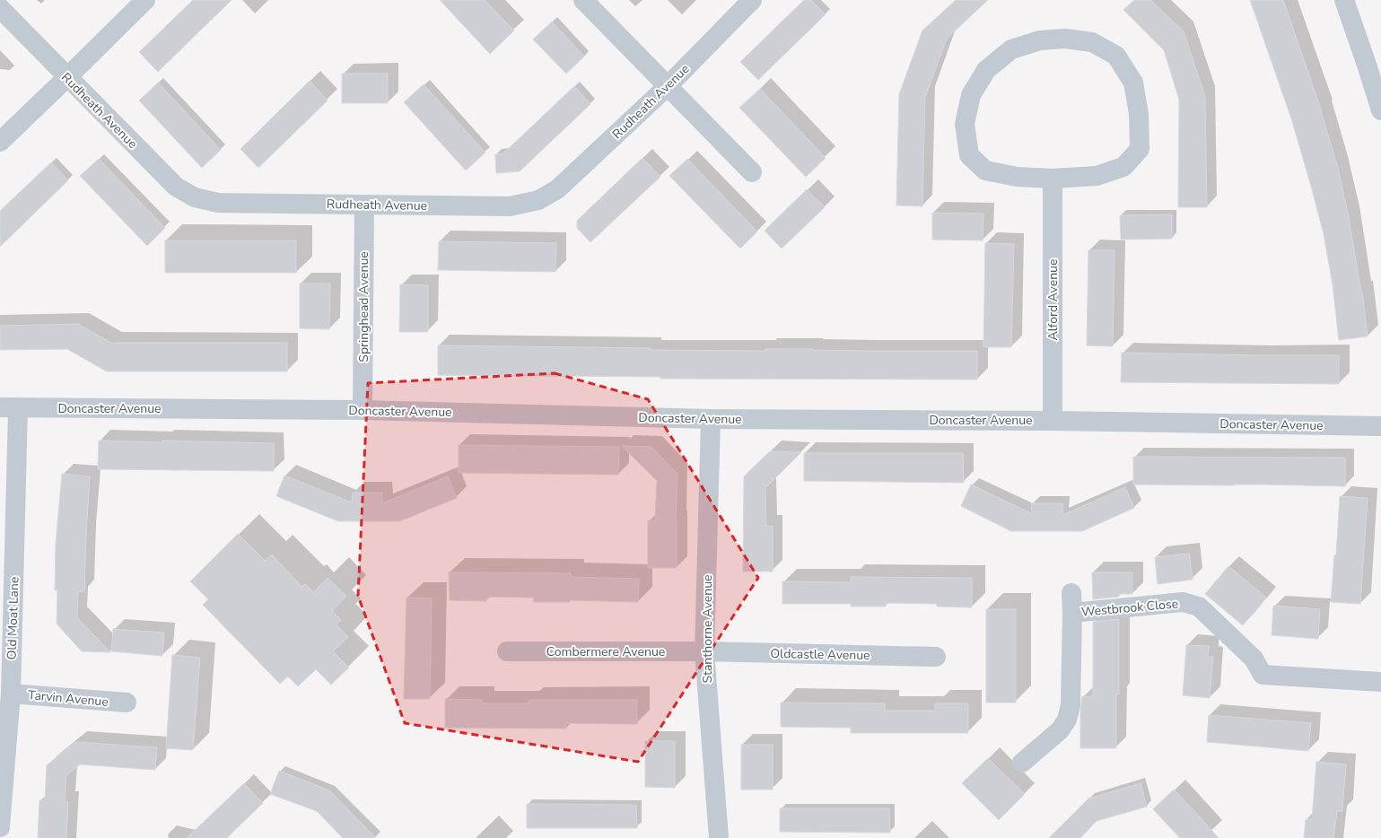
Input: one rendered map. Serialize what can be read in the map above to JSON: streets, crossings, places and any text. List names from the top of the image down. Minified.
{"streets":{"street":["Rudheath Avenue","Alford Avenue","Springhead Avenue","Doncaster Avenue","Westbrook Close","Old Moat Lane","Stanthorne Avenue","Combermere Avenue","Oldcastle Avenue","Tarvin Avenue"]},"crossings":[["Rudheath Avenue","Springhead Avenue"],["Alford Avenue","Doncaster Avenue"],["Springhead Avenue","Doncaster Avenue"],["Doncaster Avenue","Old Moat Lane"],["Doncaster Avenue","Stanthorne Avenue"],["Old Moat Lane","Tarvin Avenue"],["Stanthorne Avenue","Combermere Avenue"],["Stanthorne Avenue","Oldcastle Avenue"],["Combermere Avenue","Oldcastle Avenue"]]}
